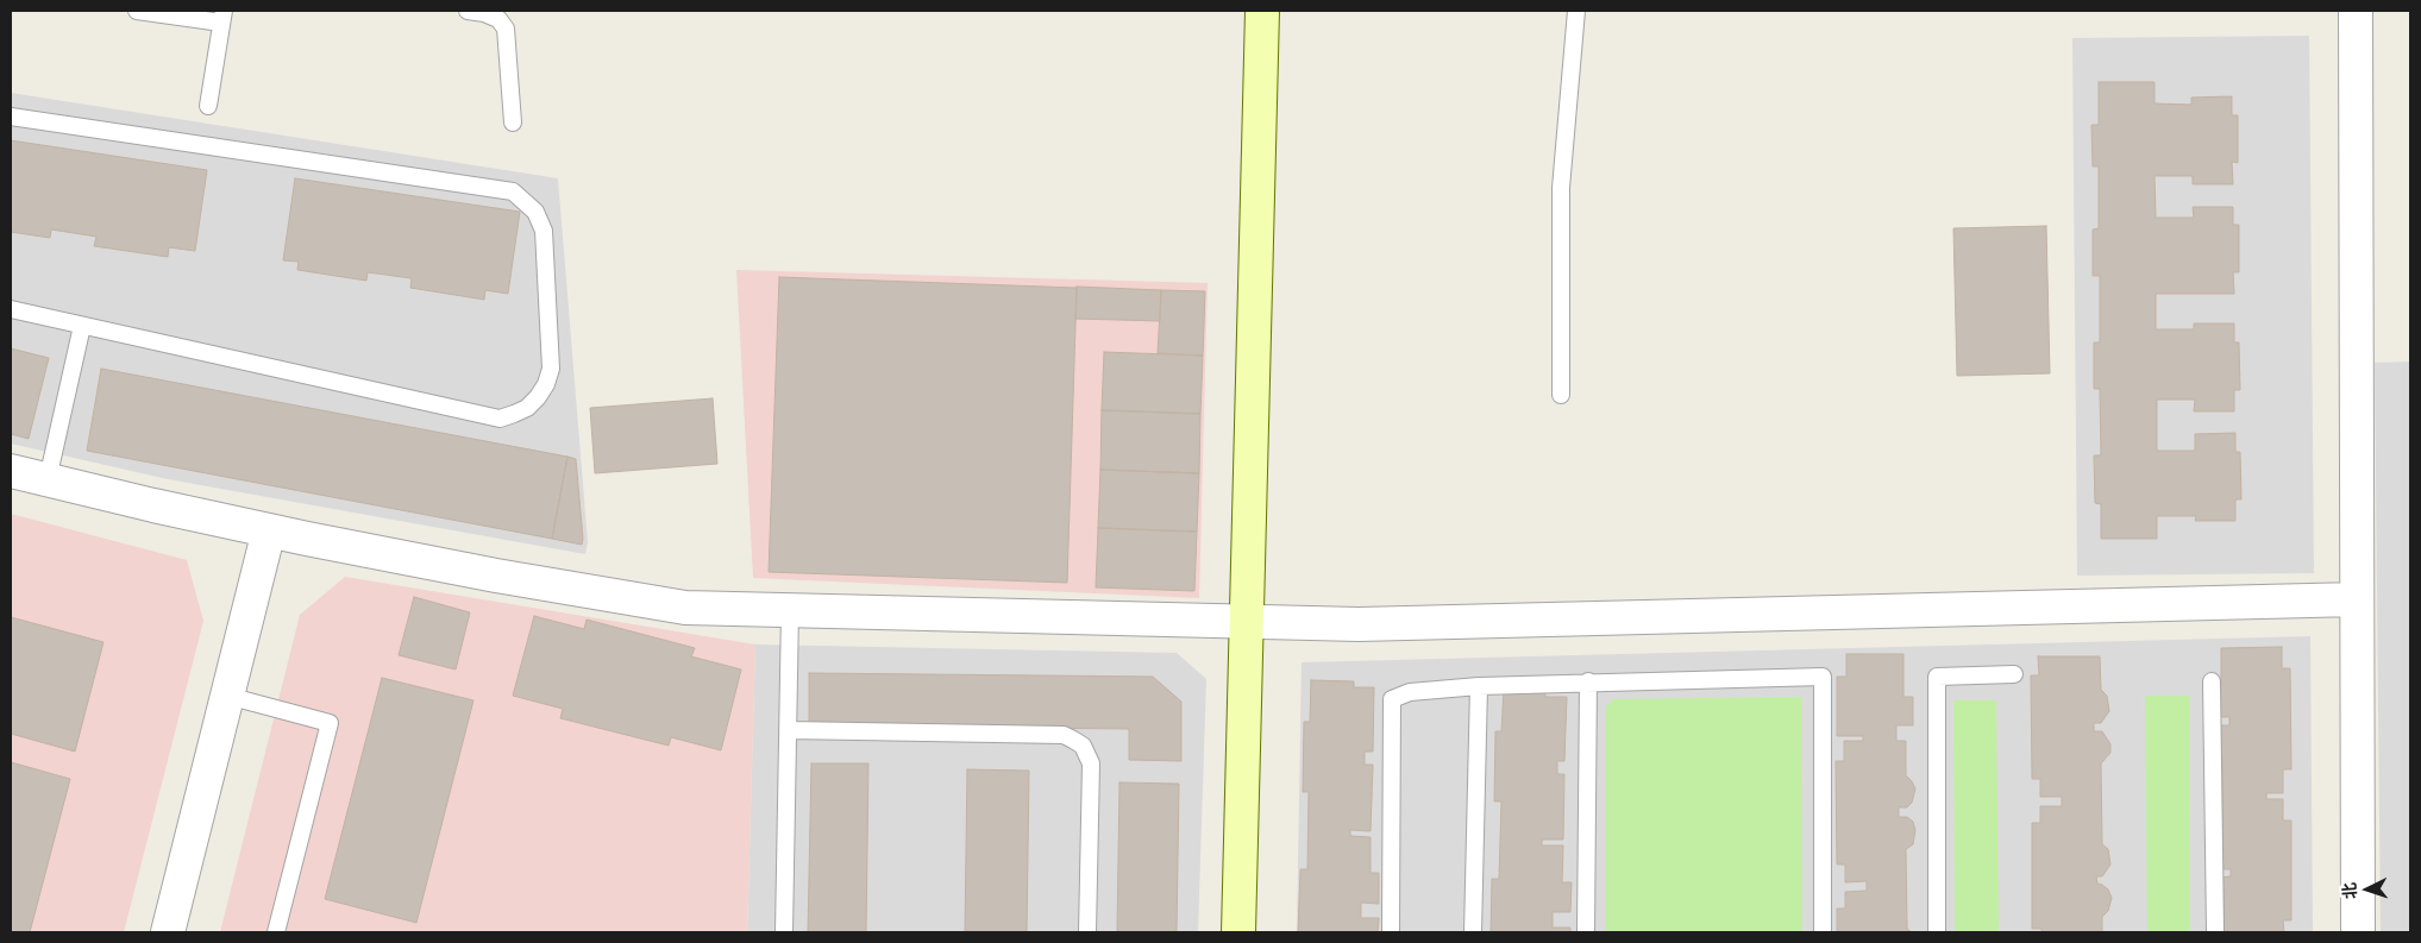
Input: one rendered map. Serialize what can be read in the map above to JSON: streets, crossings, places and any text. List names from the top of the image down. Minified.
{"north":"left"}
